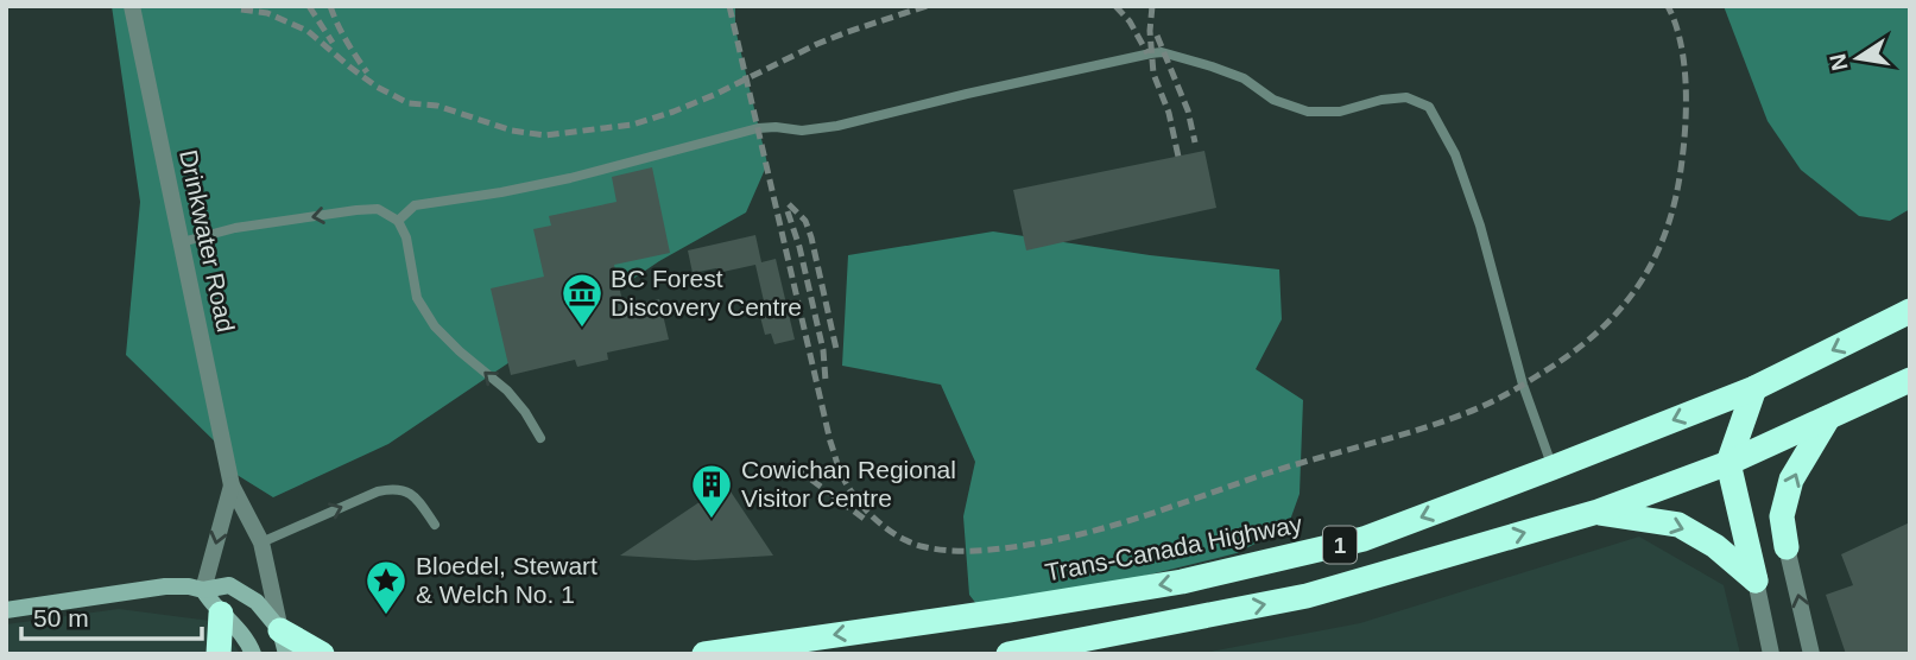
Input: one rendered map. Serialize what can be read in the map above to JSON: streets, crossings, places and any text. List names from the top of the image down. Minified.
{"streets":{"highway":["1","Trans-Canada Highway"],"street":["Drinkwater Road"]},"places":{"museum":["BC Forest Discovery Centre"],"building":["Cowichan Regional Visitor Centre"],"place":["Bloedel, Stewart & Welch No. 1"]},"scale_bar":"50 m","north":"left"}
